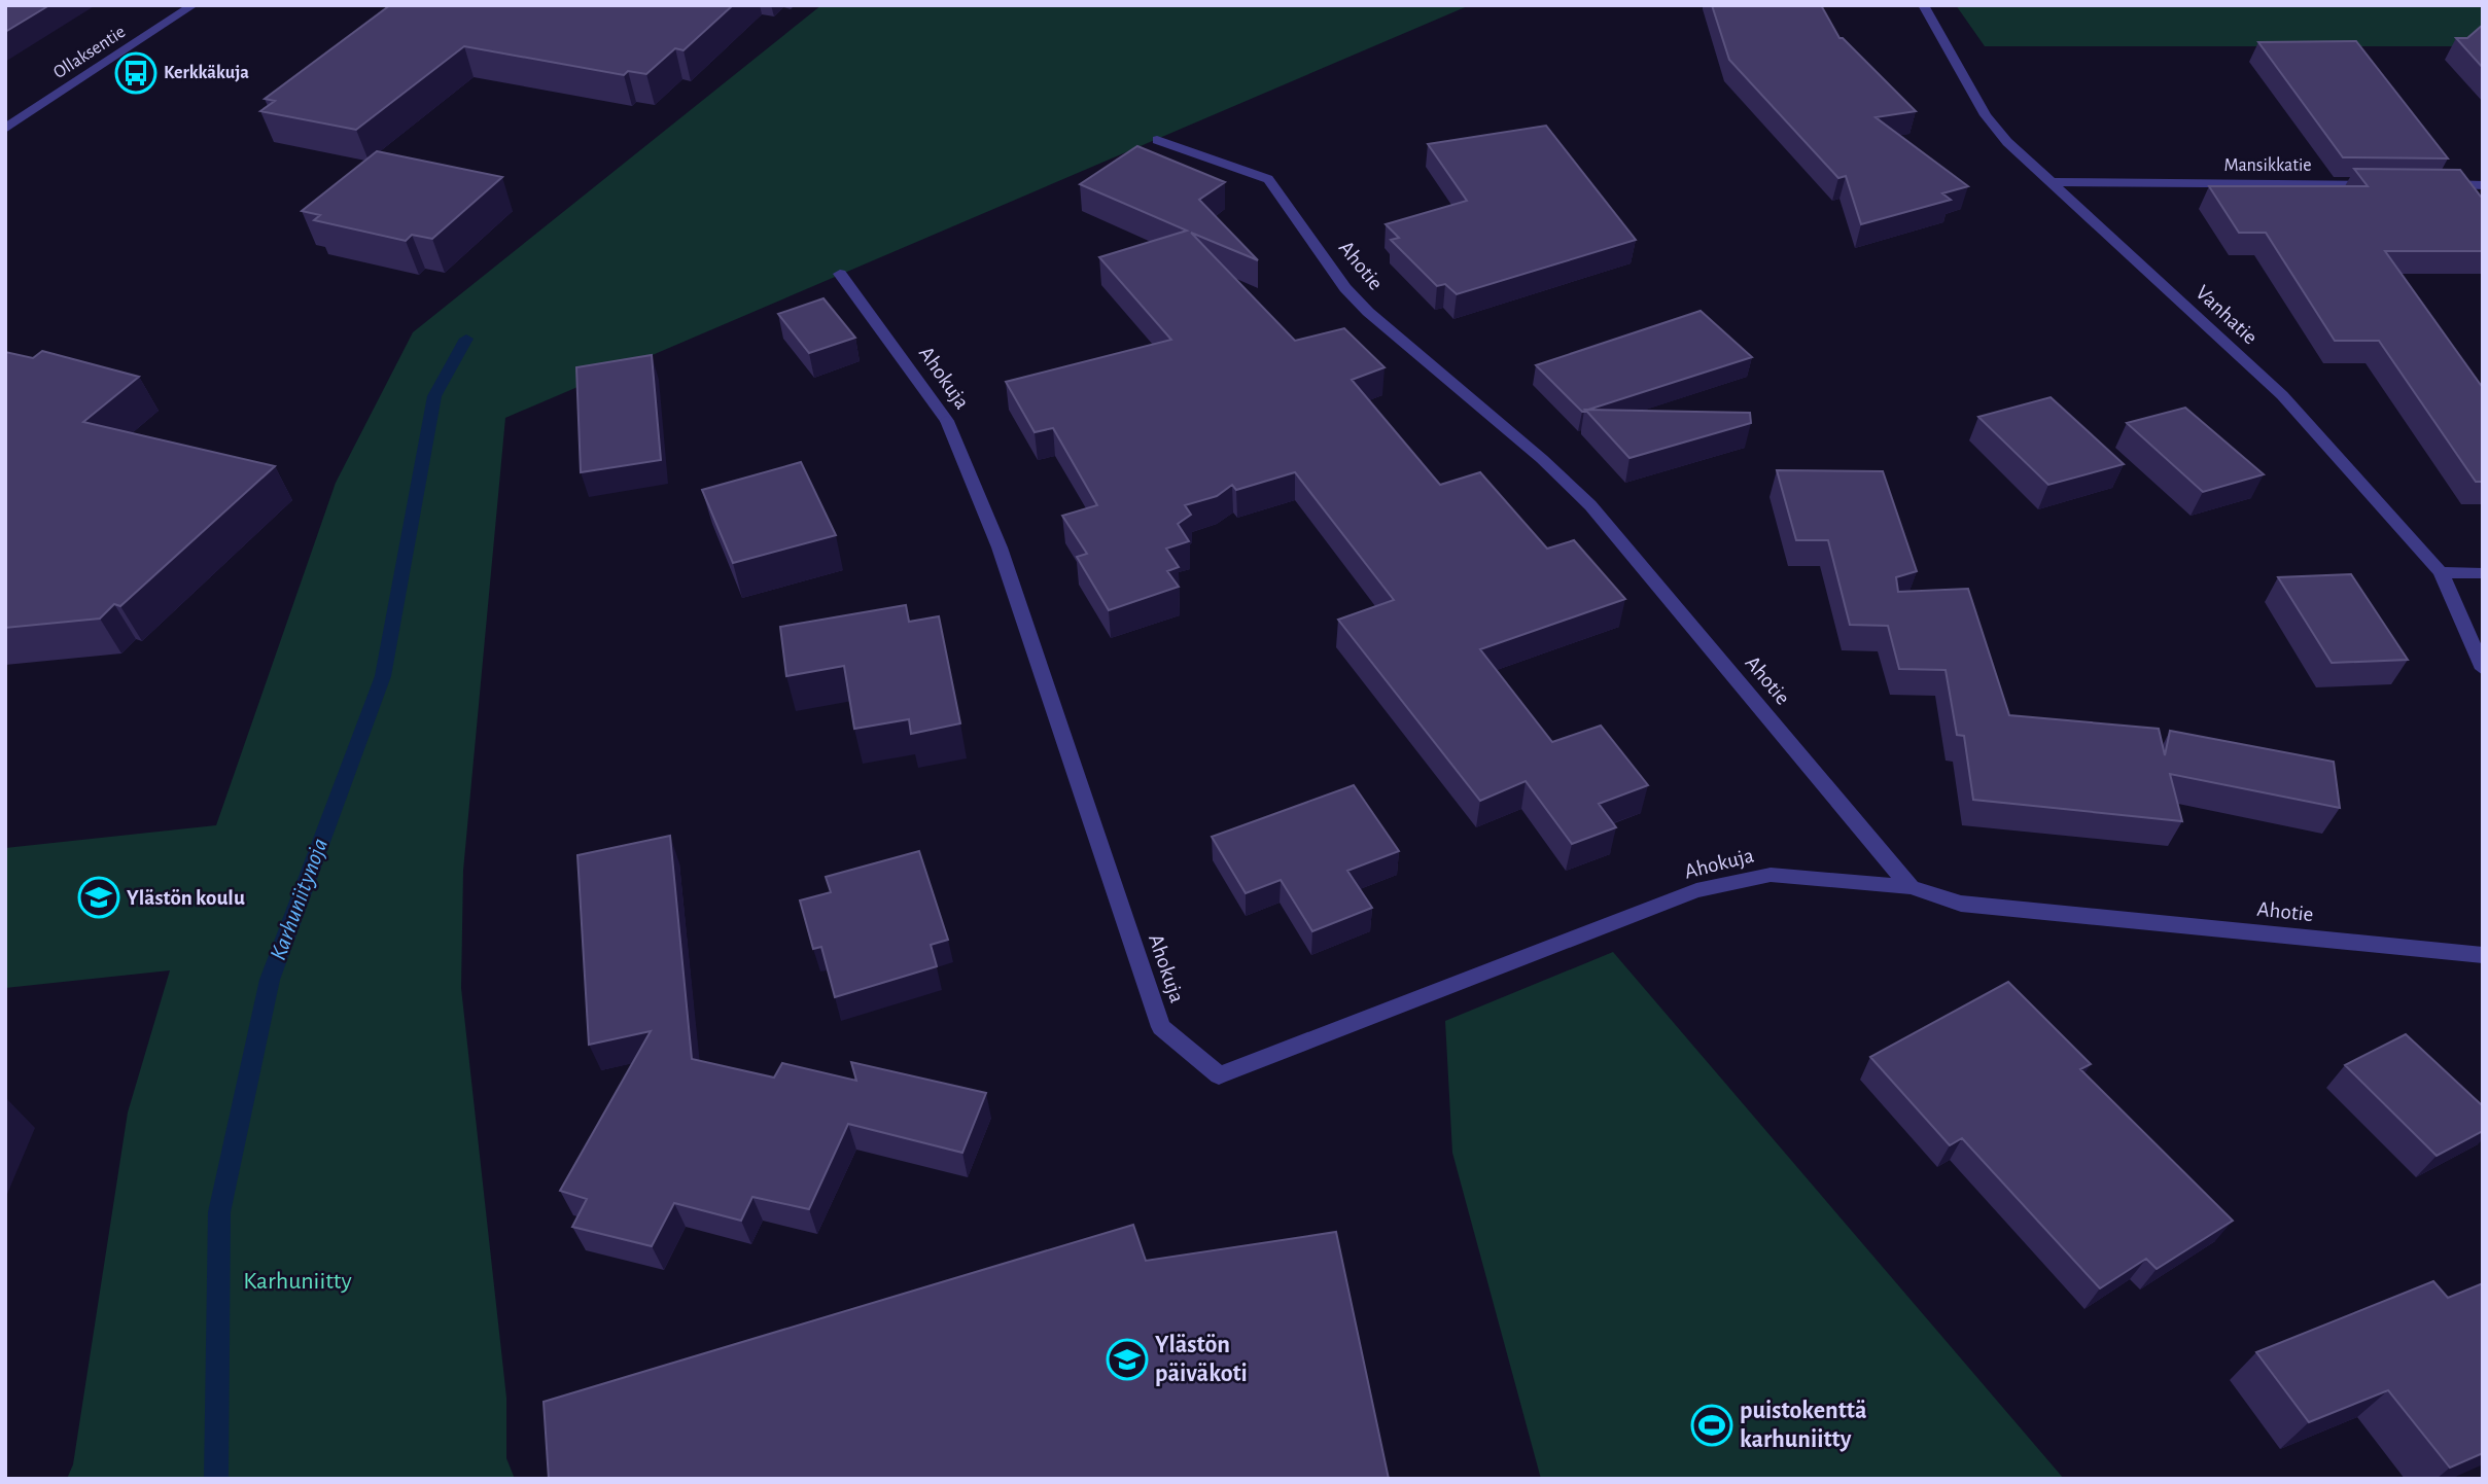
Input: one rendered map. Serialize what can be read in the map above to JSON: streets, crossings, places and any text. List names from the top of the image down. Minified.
{"streets":{"street":["Ollaksentie","Mansikkatie","Ahotie","Vanhatie","Ahokuja"]},"crossings":[["Mansikkatie","Vanhatie"],["Ahotie","Ahokuja"]],"water":["Karhuniitynoja"],"parks":["Karhuniitty"],"places":{"bus stop":["Kerkkäkuja"],"school or university":["Ylästön koulu","Ylästön päiväkoti"],"sports":["puistokenttä karhuniitty"]}}
